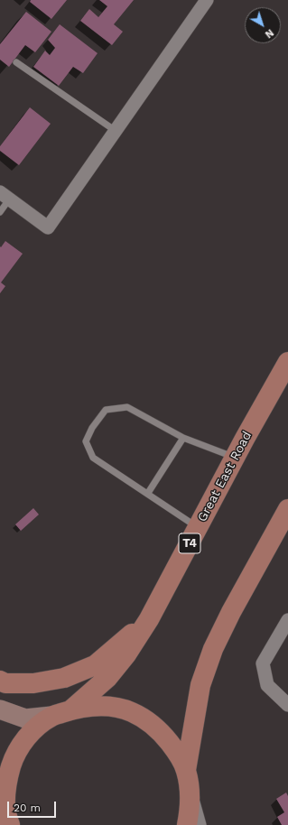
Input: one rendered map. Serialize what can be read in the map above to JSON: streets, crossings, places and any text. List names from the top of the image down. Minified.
{"streets":{"main road":["Great East Road","T4"]},"scale_bar":"20 m","north":"bottom right"}
